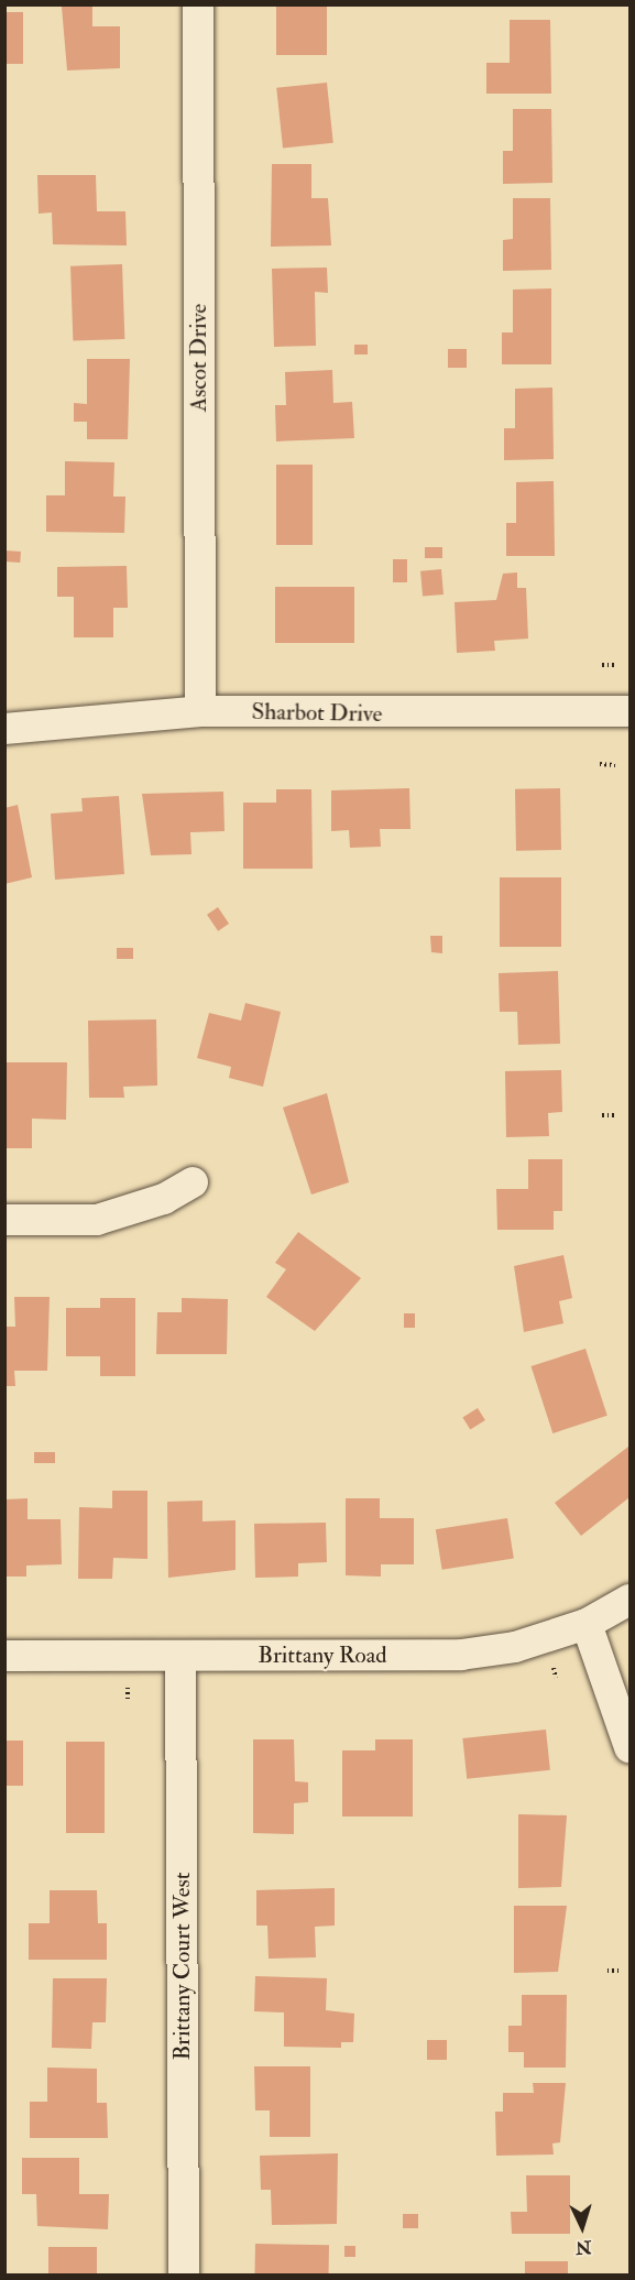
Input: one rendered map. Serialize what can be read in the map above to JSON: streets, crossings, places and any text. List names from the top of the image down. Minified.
{"streets":{"street":["Ascot Drive","Sharbot Drive","Brittany Road","Brittany Court West"]},"crossings":[["Ascot Drive","Sharbot Drive"],["Brittany Road","Brittany Court West"]],"north":"bottom"}
